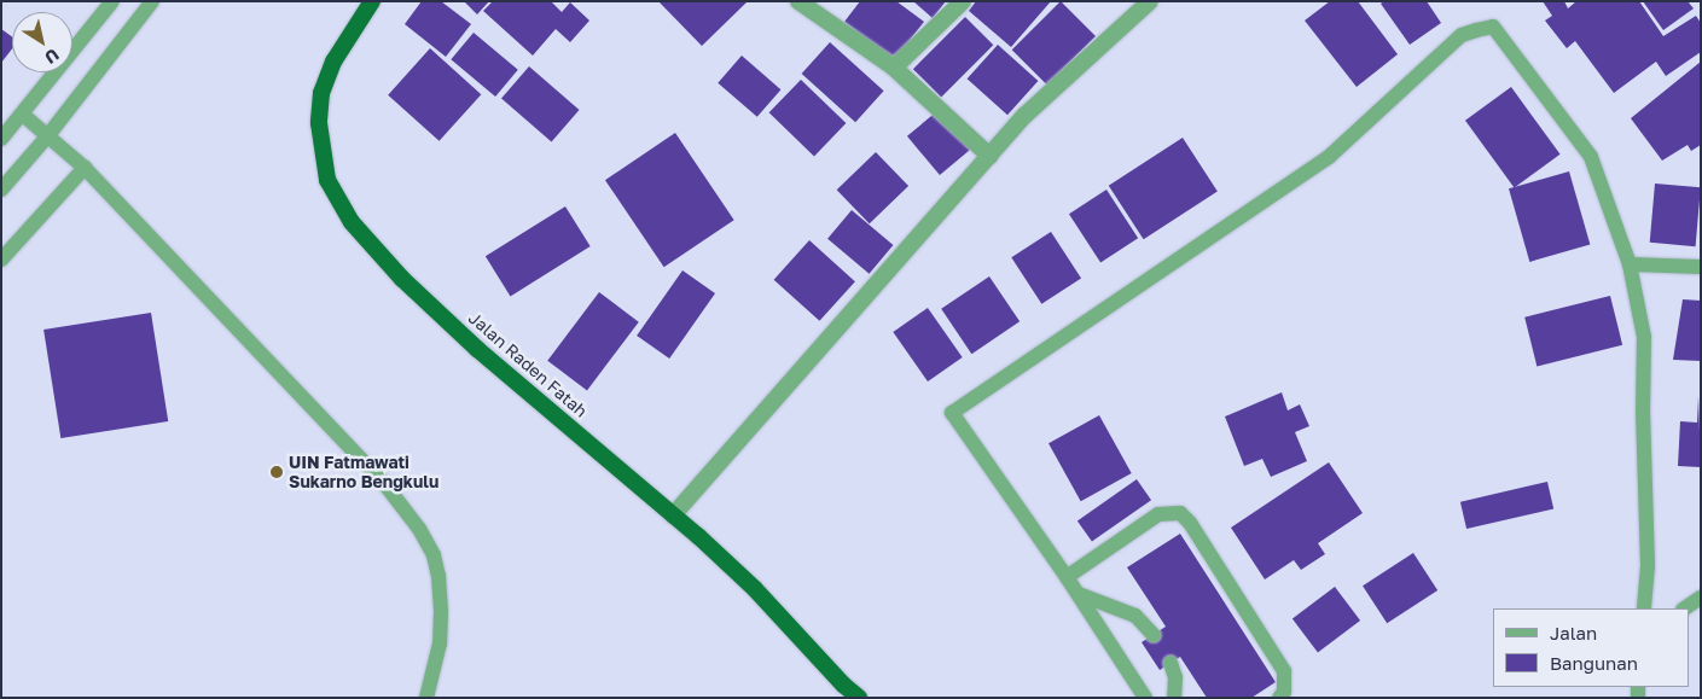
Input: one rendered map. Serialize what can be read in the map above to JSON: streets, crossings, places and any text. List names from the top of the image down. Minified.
{"streets":{"highway":["Jalan Raden Fatah"]},"places":["UIN Fatmawati Sukarno Bengkulu"],"legend":["Jalan","Bangunan"],"north":"bottom right"}
